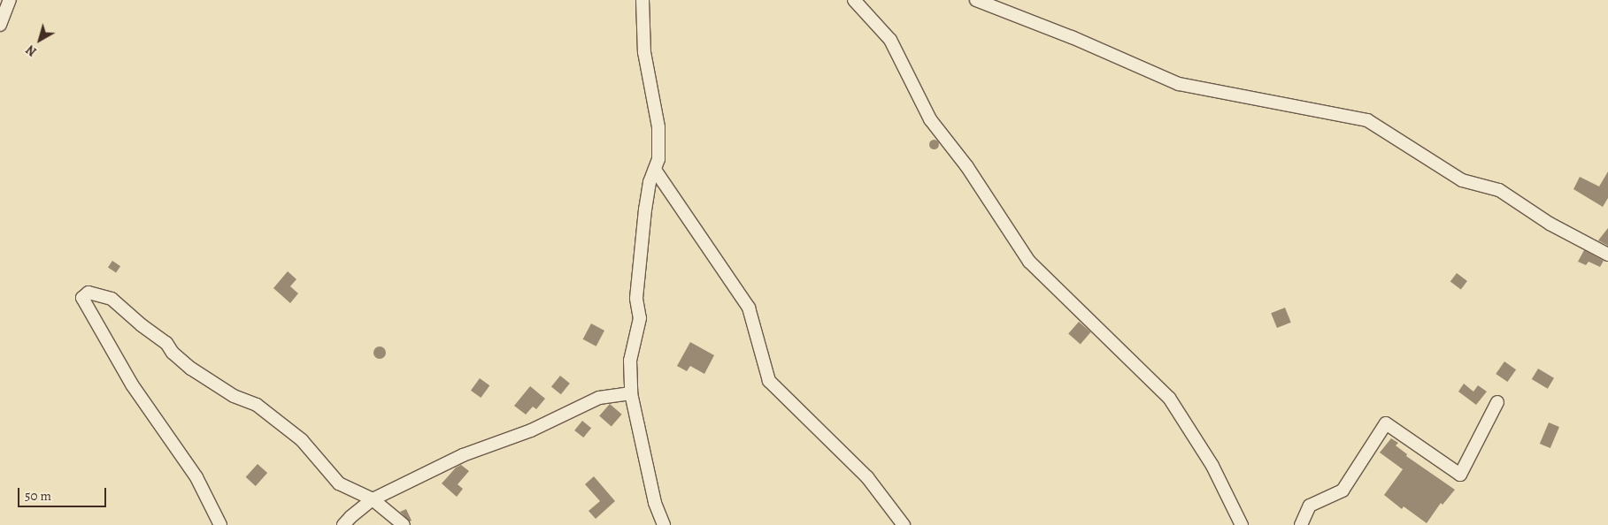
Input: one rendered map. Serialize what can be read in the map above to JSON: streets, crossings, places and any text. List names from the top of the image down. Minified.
{"scale_bar":"50 m","north":"bottom left"}
